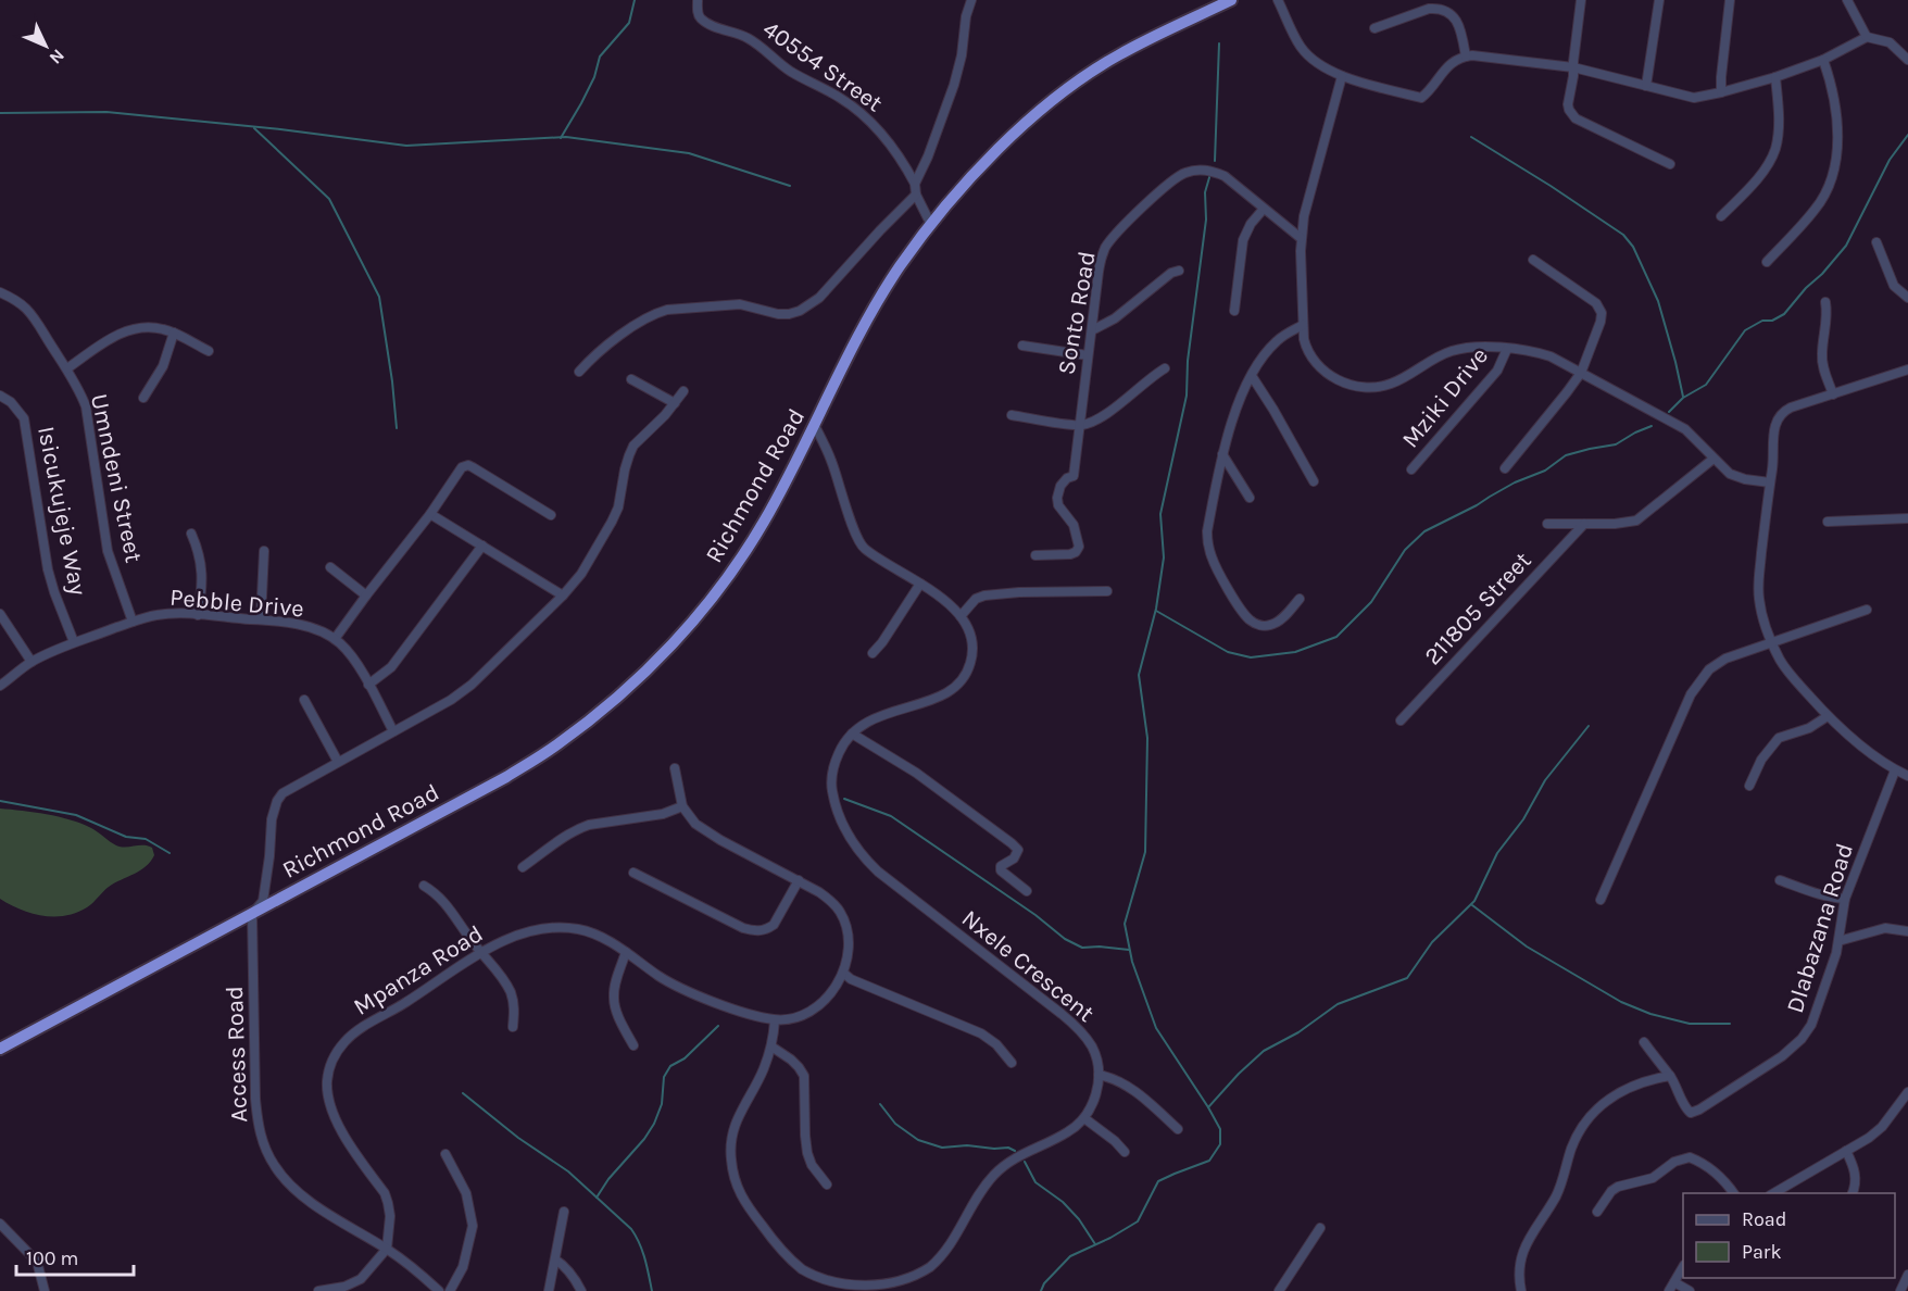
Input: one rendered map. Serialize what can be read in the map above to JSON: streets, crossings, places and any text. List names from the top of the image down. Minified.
{"streets":{"highway":["Richmond Road"],"street":["40554 Street","Sonto Road","Mziki Drive","Umndeni Street","Isicukujeje Way","Pebble Drive","211805 Street","Dlabazana Road","Nxele Crescent","Mpanza Road","Access Road"]},"crossings":[["Umndeni Street","Pebble Drive"],["Richmond Road","Access Road"],["Isicukujeje Way","Pebble Drive"],["Mpanza Road","Access Road"]],"legend":["Road","Park"],"scale_bar":"100 m","north":"bottom right"}
